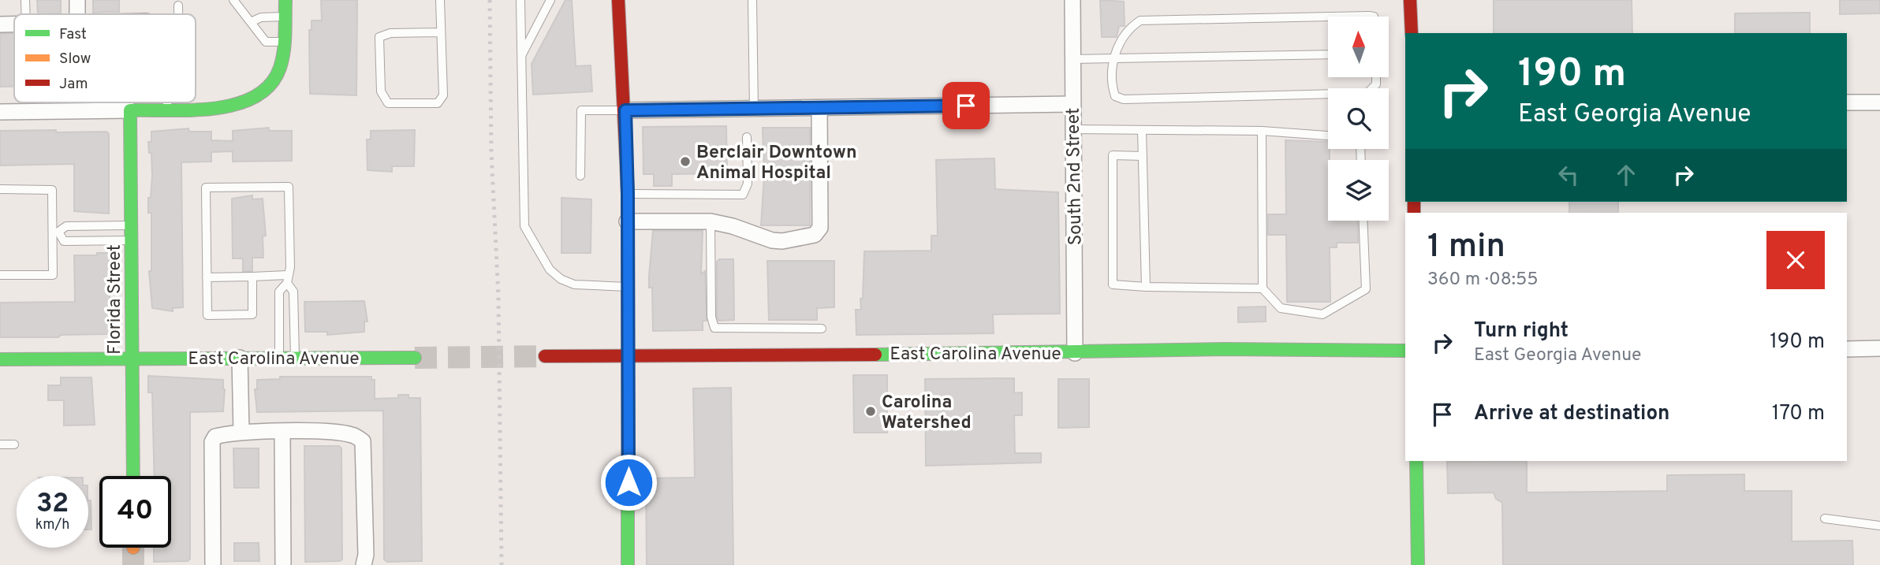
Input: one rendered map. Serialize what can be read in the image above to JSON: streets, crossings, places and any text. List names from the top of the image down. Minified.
{"streets":{"street":["South 2nd Street","Florida Street","East Carolina Avenue"]},"crossings":[["South 2nd Street","East Carolina Avenue"],["Florida Street","East Carolina Avenue"]],"places":["Berclair Downtown Animal Hospital","Carolina Watershed"],"legend":["Fast","Slow","Jam"],"north":"top","page":{"turn":["190 m","East Georgia Avenue"],"heading":["1 min","360 m · 08:55"],"list":[{"name":"Turn right","note":"East Georgia Avenue","value":"190 m"},{"name":"Arrive at destination","value":"170 m"}],"speed":"32 km/h","limit":"40"}}
